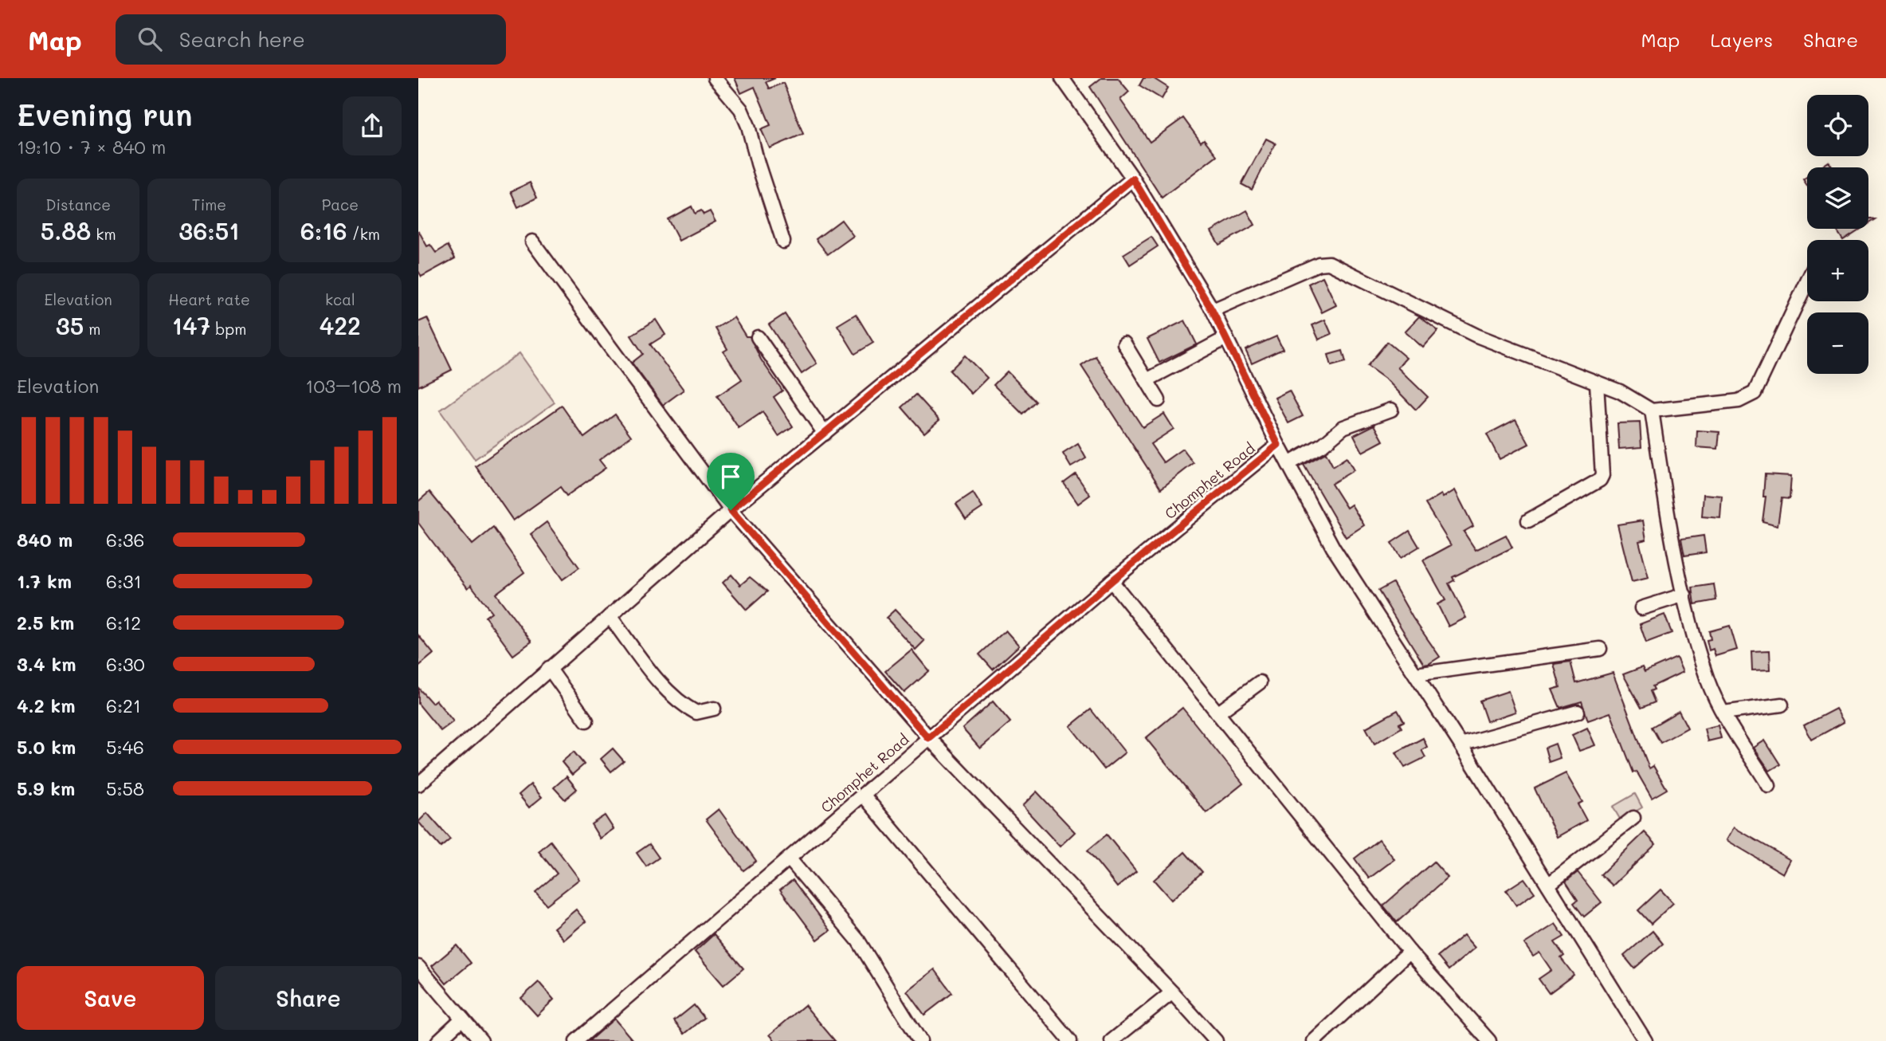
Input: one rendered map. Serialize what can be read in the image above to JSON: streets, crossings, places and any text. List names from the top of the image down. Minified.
{"streets":{"street":["Chomphet Road"]},"page":{"header":"Map","search":"Search here","nav":["Map","Layers","Share"],"heading":["Evening run","19:10 · 7 × 840 m"],"map_buttons":["+","−"],"stats":[["Distance","5.88 km"],["Time","36:51"],["Pace","6:16 /km"],["Elevation","35 m"],["Heart rate","147 bpm"],["kcal","422"]],"chart":["Elevation","103–108 m"],"list":[{"name":"840 m","note":"6:36"},{"name":"1.7 km","note":"6:31"},{"name":"2.5 km","note":"6:12"},{"name":"3.4 km","note":"6:30"},{"name":"4.2 km","note":"6:21"},{"name":"5.0 km","note":"5:46"},{"name":"5.9 km","note":"5:58"}],"buttons":["Save","Share"]}}
